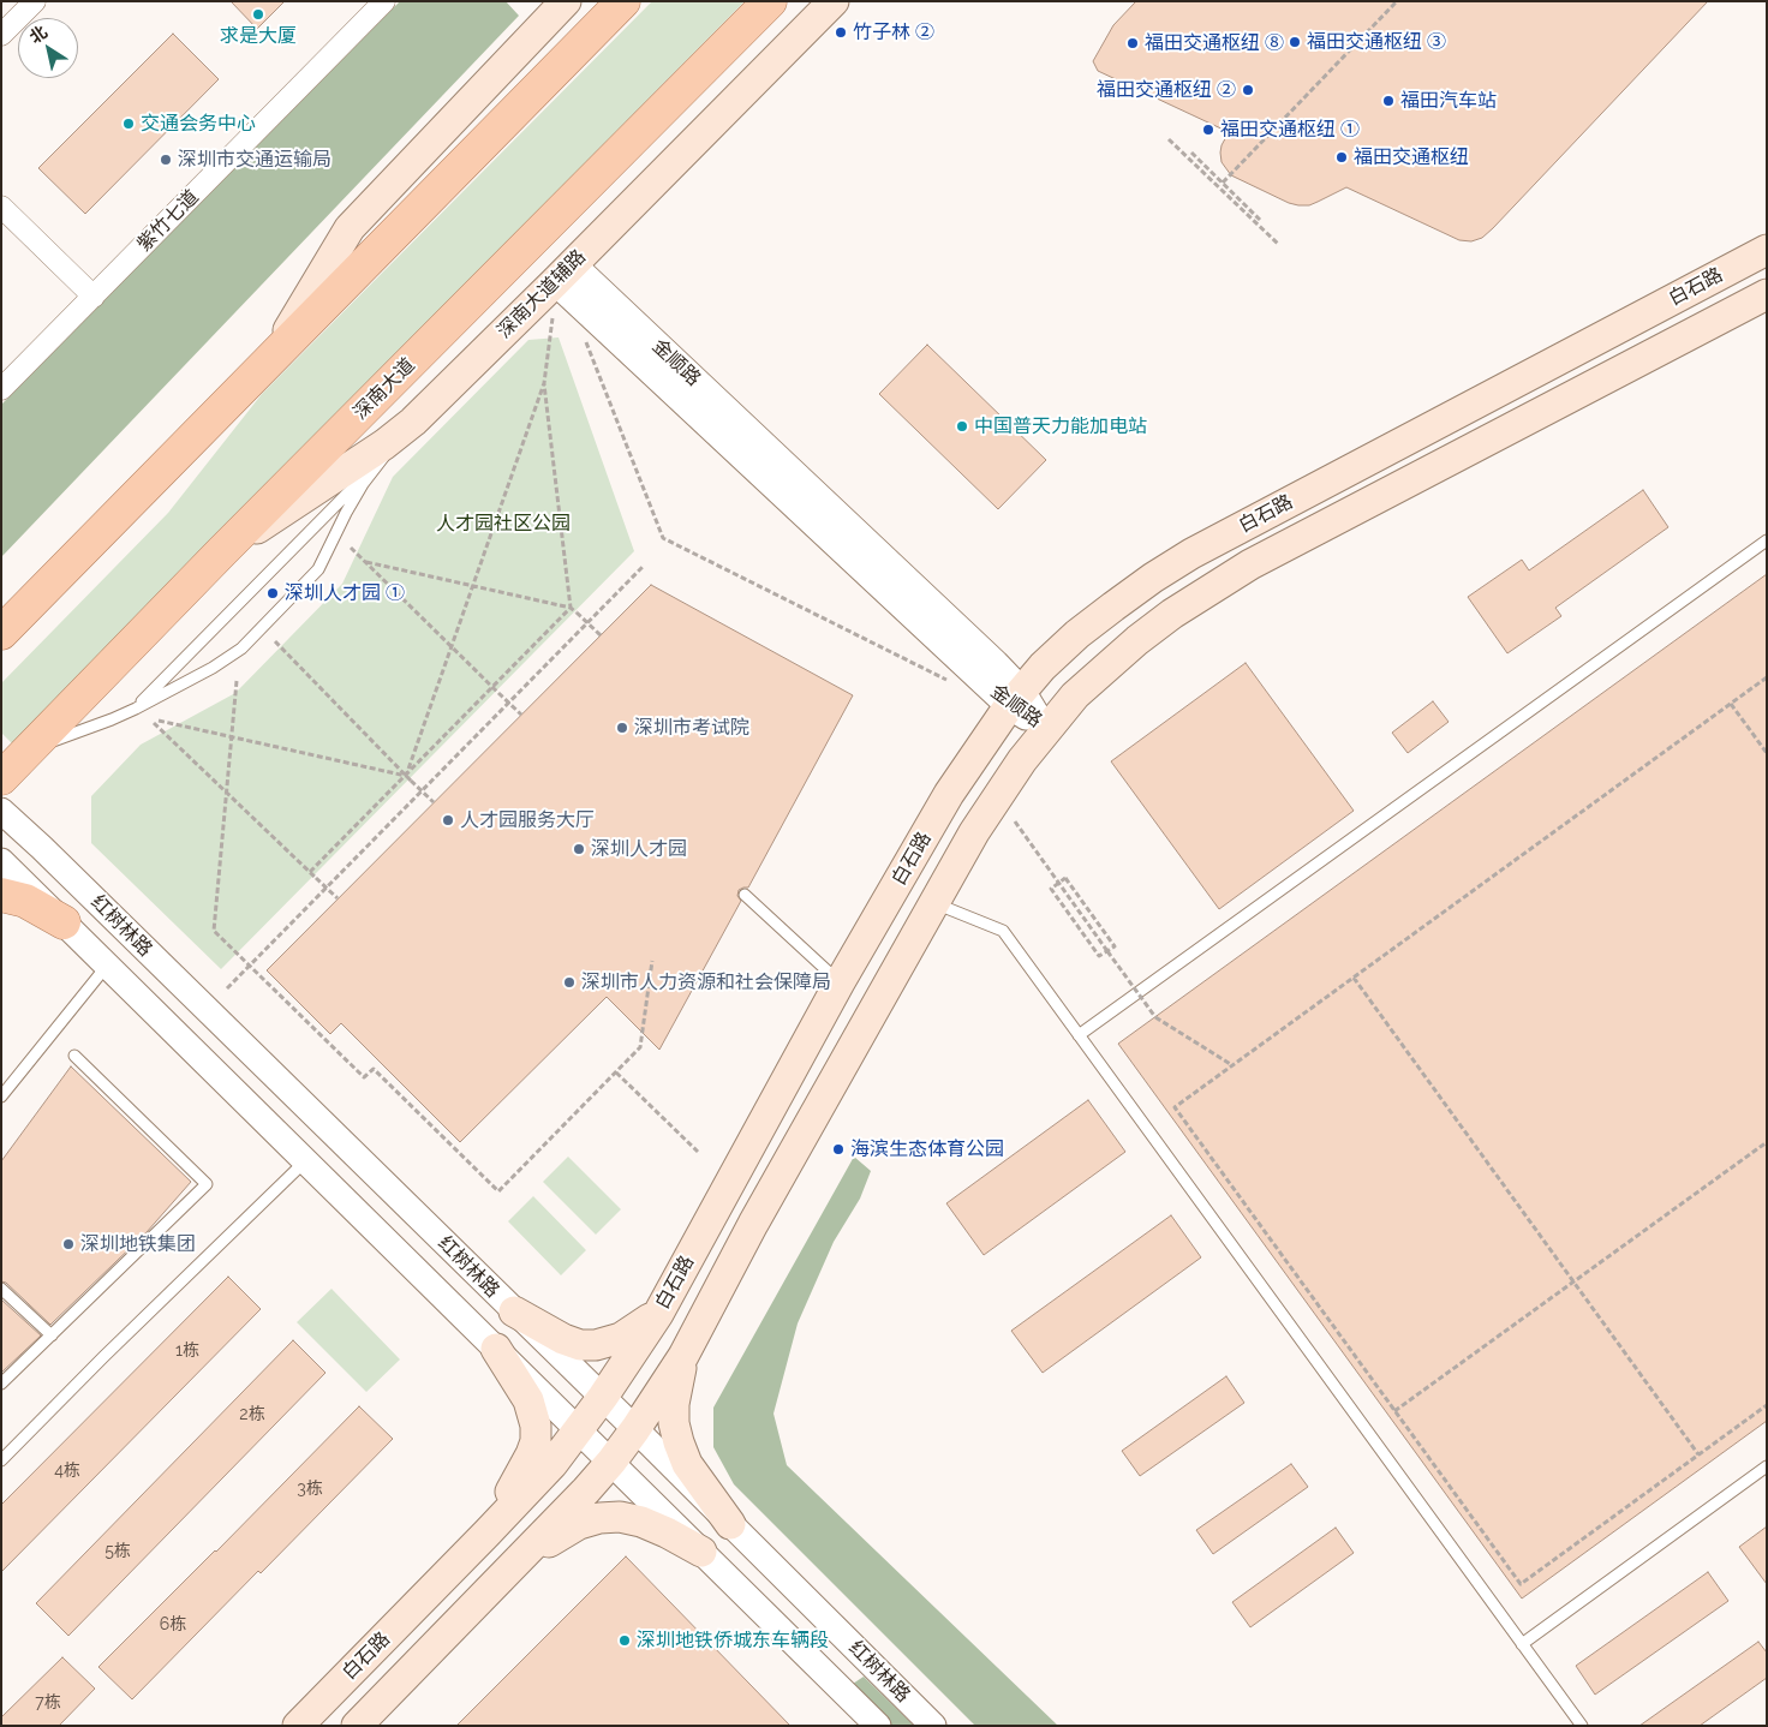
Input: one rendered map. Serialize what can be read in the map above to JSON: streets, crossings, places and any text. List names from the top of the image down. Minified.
{"streets":{"main road":["白石路","深南大道辅路","深南大道"],"street":["紫竹七道","金顺路","红树林路"]},"crossings":[["白石路","金顺路"],["白石路","红树林路"],["深南大道辅路","金顺路"],["深南大道辅路","深南大道"]],"parks":["人才园社区公园"],"places":["求是大厦","竹子林 ②","福田交通枢纽 ③","福田交通枢纽 ⑧","福田交通枢纽 ②","福田汽车站","交通会务中心","福田交通枢纽 ①","福田交通枢纽","深圳市交通运输局","中国普天力能加电站","深圳人才园 ①","深圳市考试院","人才园服务大厅","深圳人才园","深圳市人力资源和社会保障局","海滨生态体育公园","深圳地铁集团","深圳地铁侨城东车辆段"],"house_numbers":["1栋","2栋","4栋","3栋","5栋","6栋","7栋"],"north":"top left"}
